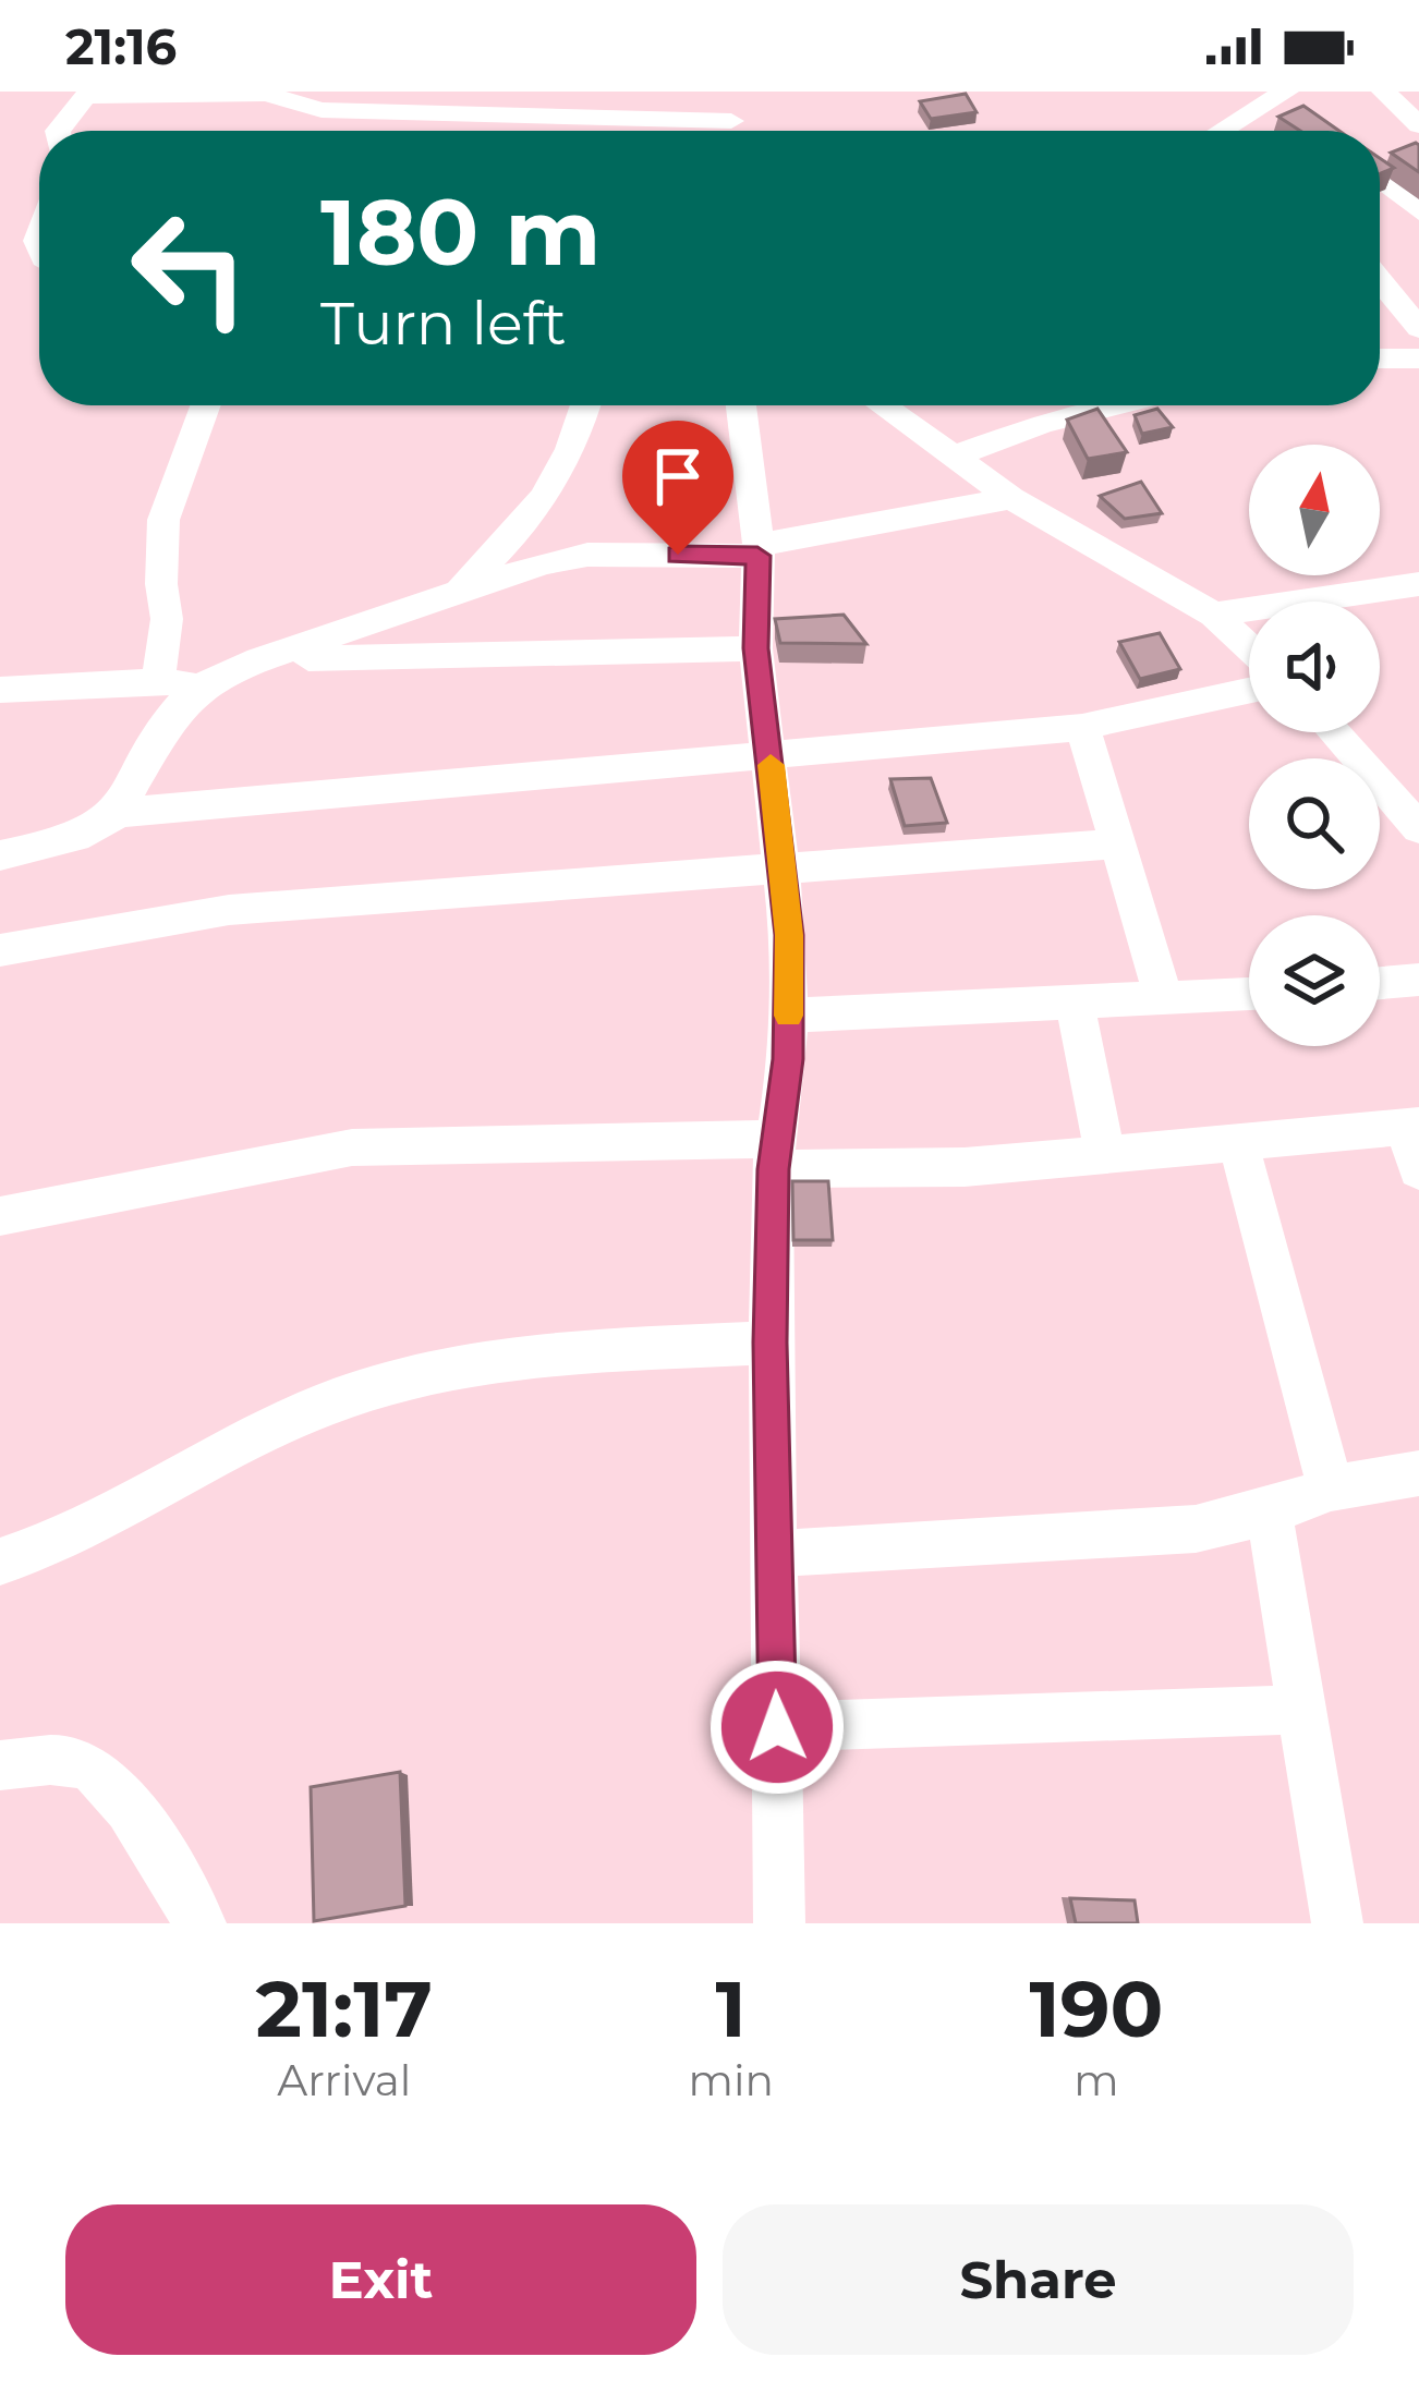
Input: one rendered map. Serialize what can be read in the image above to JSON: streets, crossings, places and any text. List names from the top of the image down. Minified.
{"north":"top","page":{"status":"21:16","turn":["180 m","Turn left"],"eta":["21:17","Arrival","1","min","190","m"],"buttons":["Exit","Share"]}}
